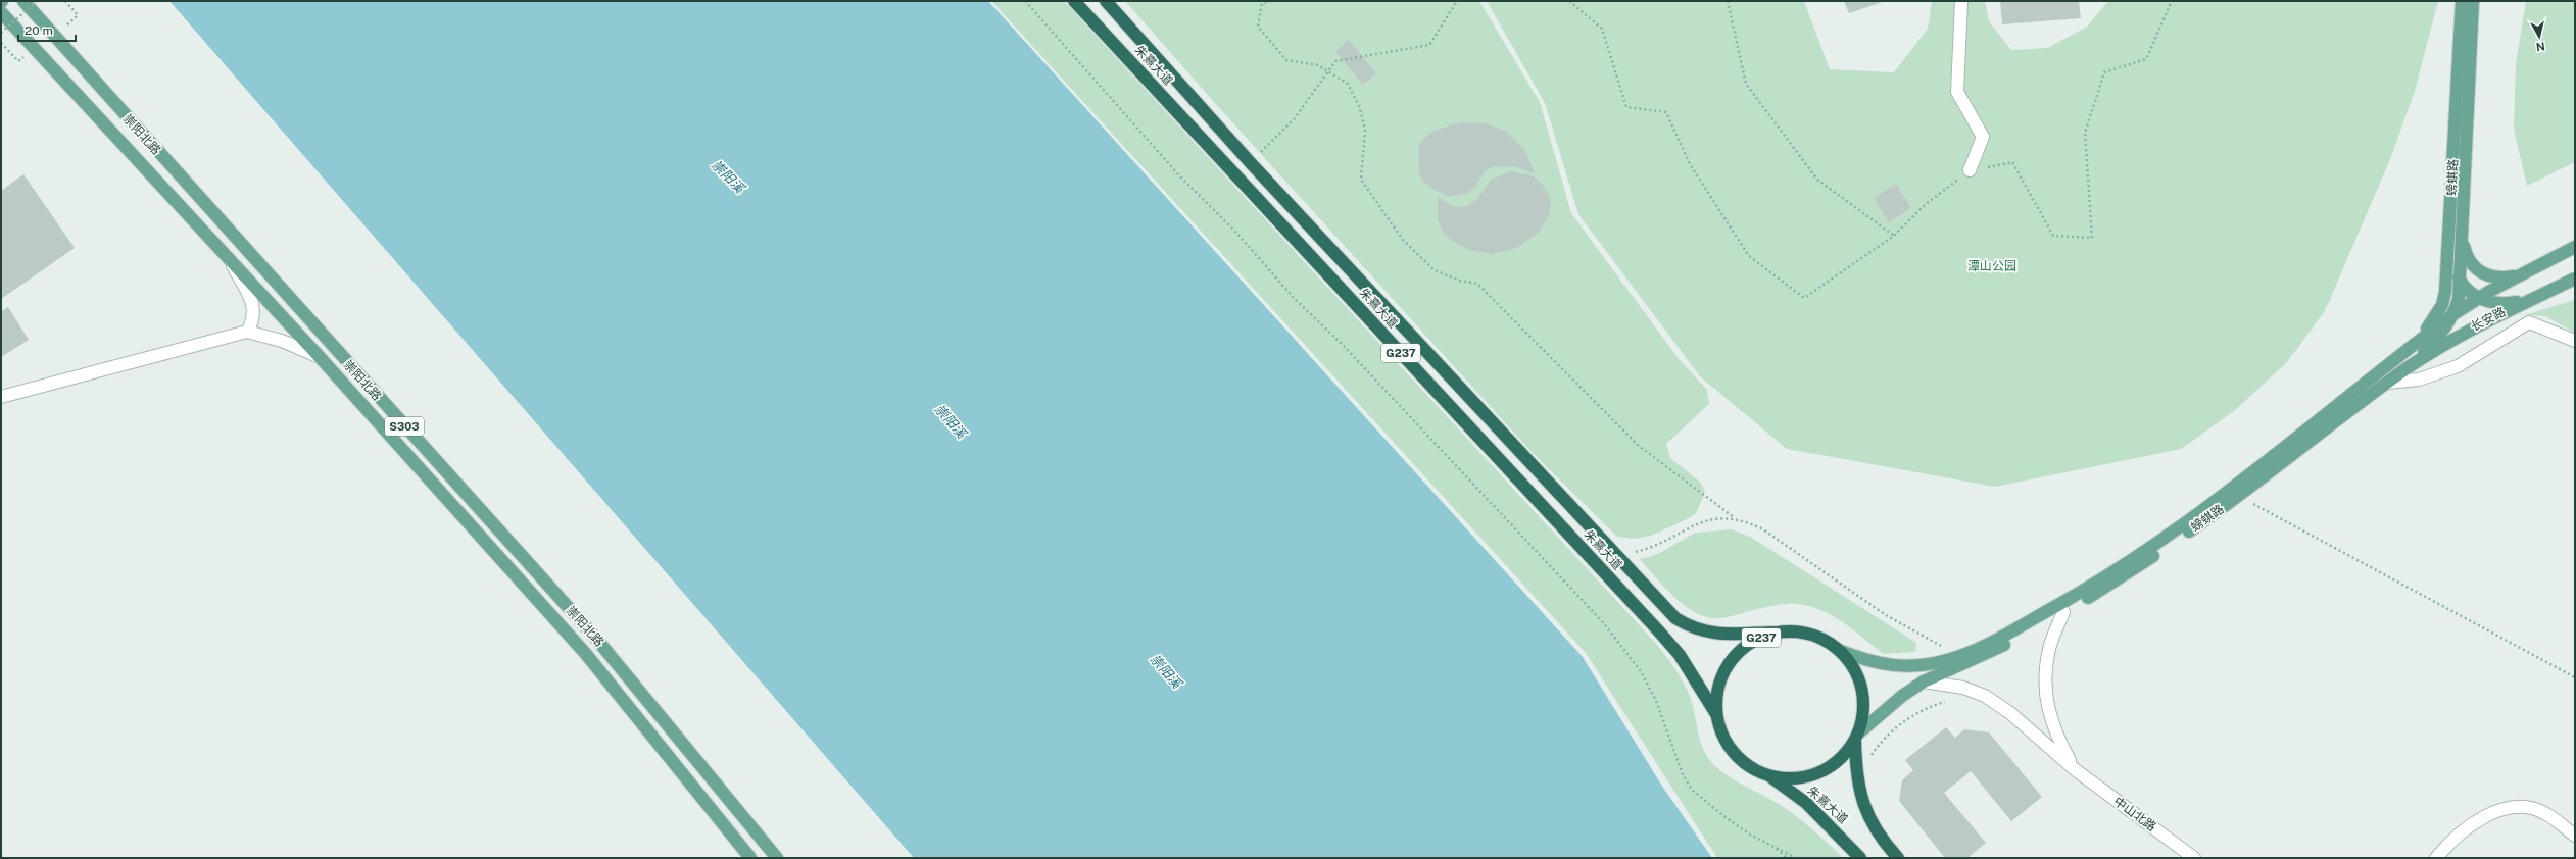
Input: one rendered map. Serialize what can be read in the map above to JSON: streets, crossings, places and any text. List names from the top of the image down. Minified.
{"streets":{"highway":["朱熹大道","G237"],"main road":["崇阳北路","螃蜞路","长安路","S303"],"street":["中山北路"]},"crossings":[["朱熹大道","G237"],["螃蜞路","长安路"]],"water":["崇阳溪"],"parks":["潭山公园"],"scale_bar":"20 m","north":"bottom"}
